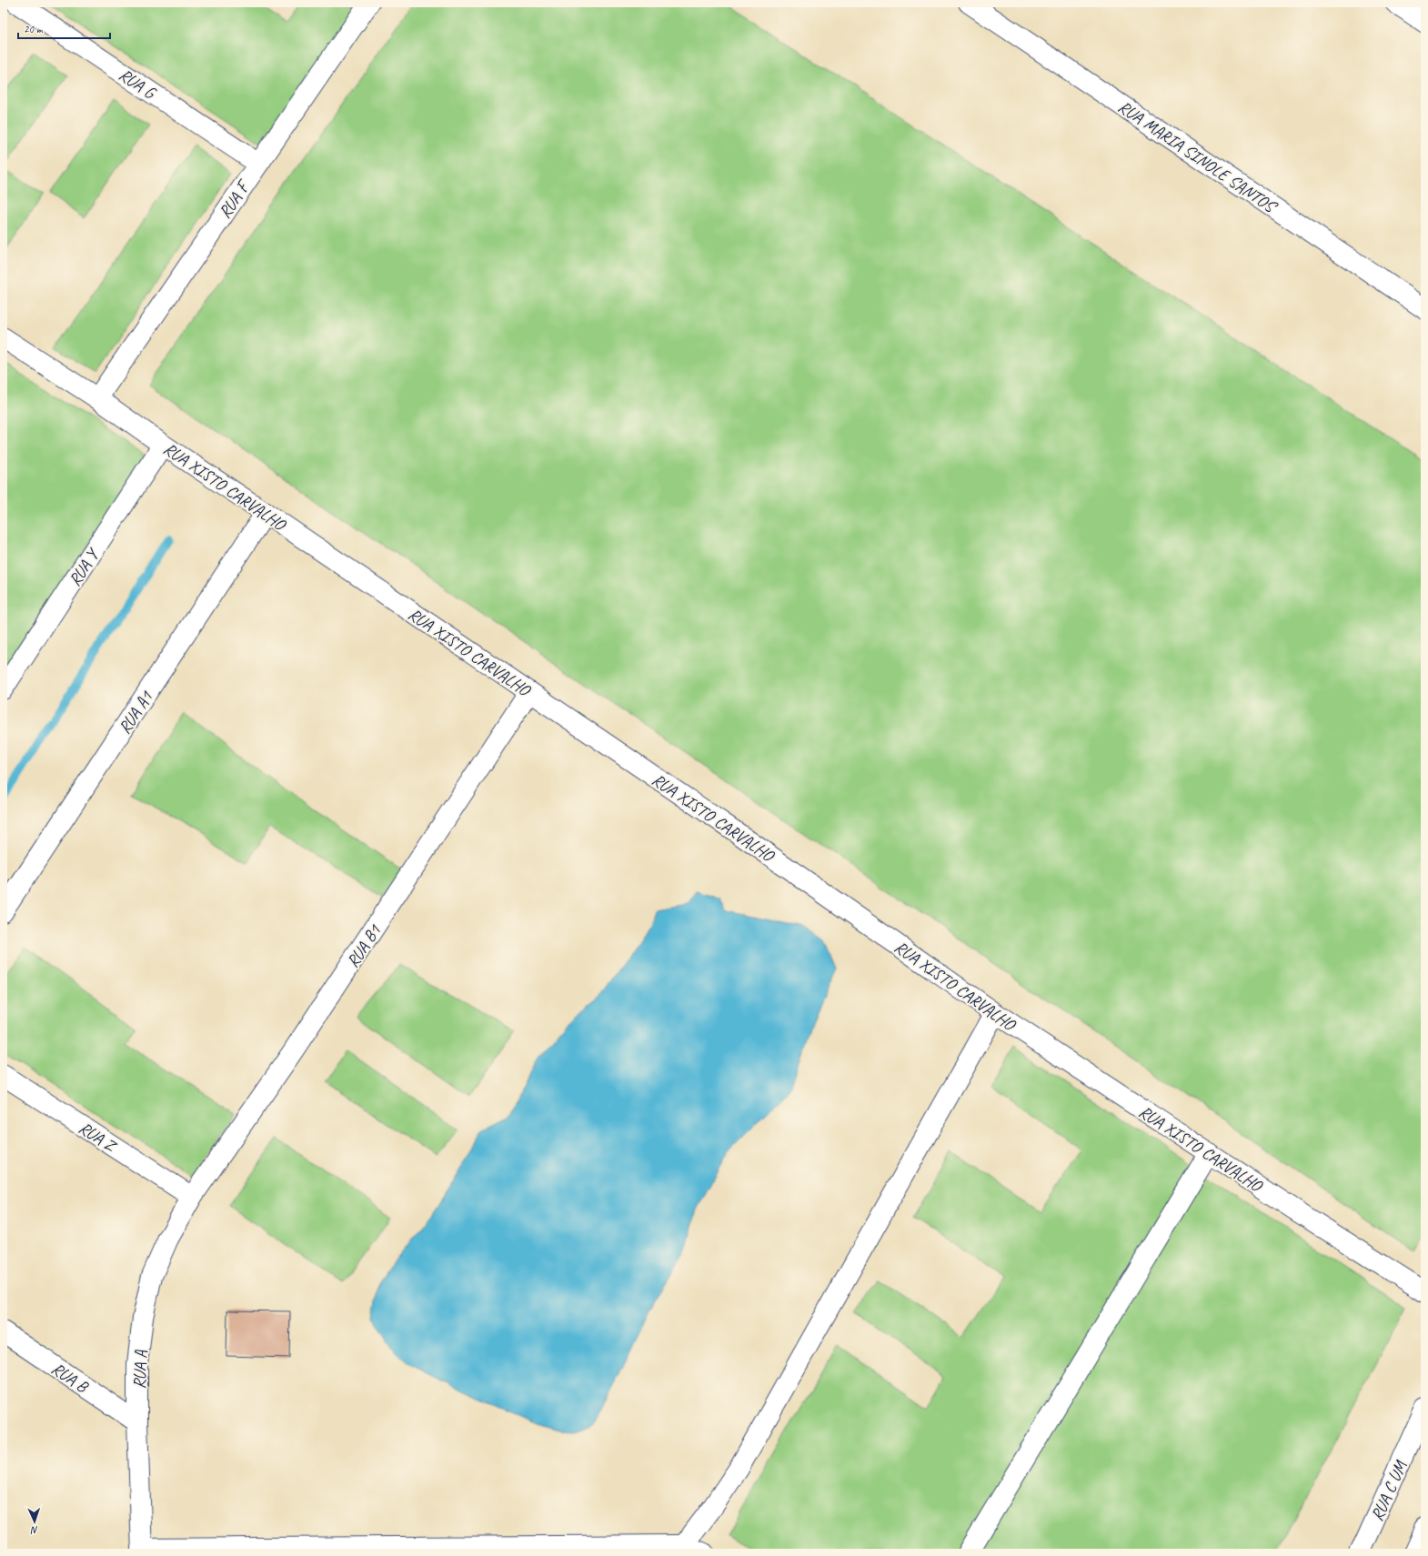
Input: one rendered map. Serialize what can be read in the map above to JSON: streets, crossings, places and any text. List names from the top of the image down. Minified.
{"streets":{"street":["RUA G","RUA MARIA SINOLE SANTOS","RUA F","RUA XISTO CARVALHO","RUA Y","RUA A1","RUA B1","RUA Z","RUA A","RUA B","RUA C UM"]},"crossings":[["RUA G","RUA F"],["RUA F","RUA XISTO CARVALHO"],["RUA XISTO CARVALHO","RUA Y"],["RUA XISTO CARVALHO","RUA A1"],["RUA XISTO CARVALHO","RUA B1"],["RUA B1","RUA Z"],["RUA B1","RUA A"],["RUA Z","RUA A"],["RUA A","RUA B"]],"scale_bar":"20 m","north":"bottom"}
